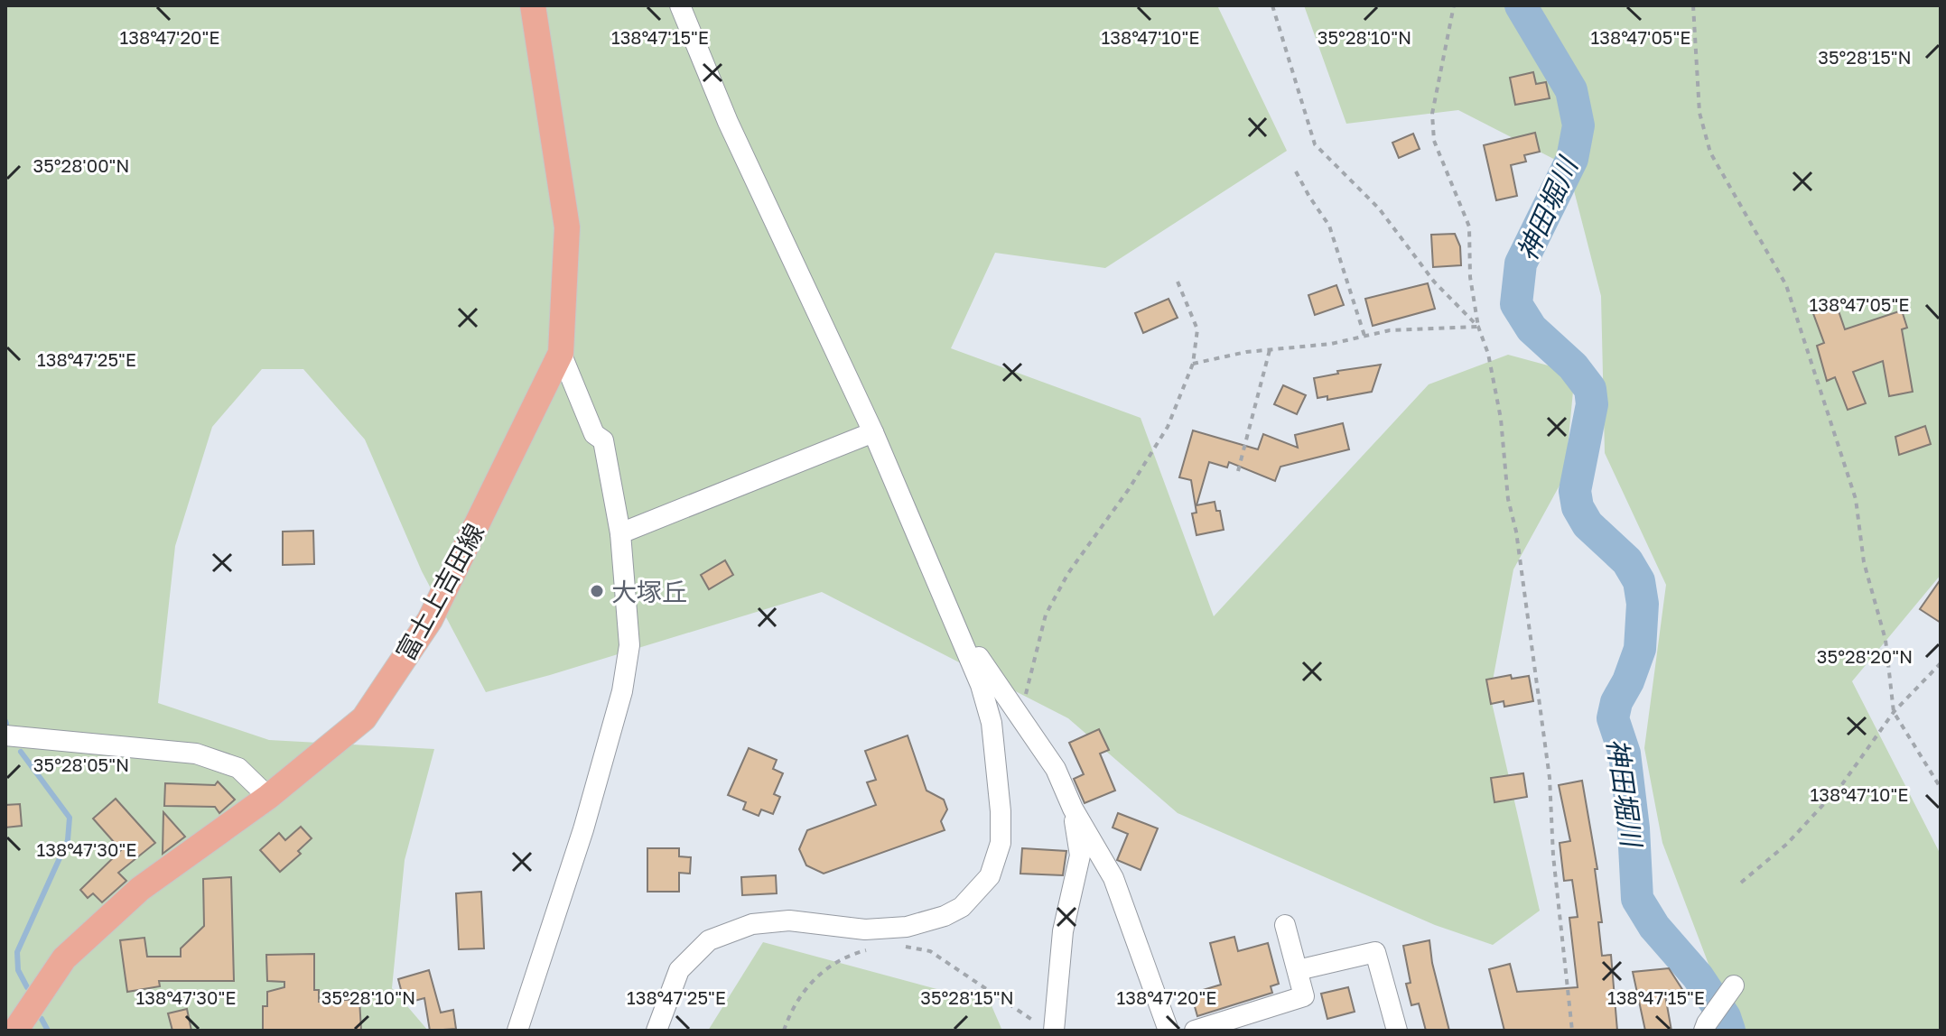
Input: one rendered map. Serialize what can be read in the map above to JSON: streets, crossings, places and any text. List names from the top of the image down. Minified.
{"streets":{"main road":["富士上吉田線"]},"water":["神田堀川"],"places":["大塚丘"],"coordinates":["138°47'20\"E","138°47'15\"E","138°47'10\"E","35°28'10\"N","138°47'05\"E","35°28'15\"N","35°28'00\"N","138°47'25\"E","35°28'20\"N","35°28'05\"N","138°47'30\"E"]}
